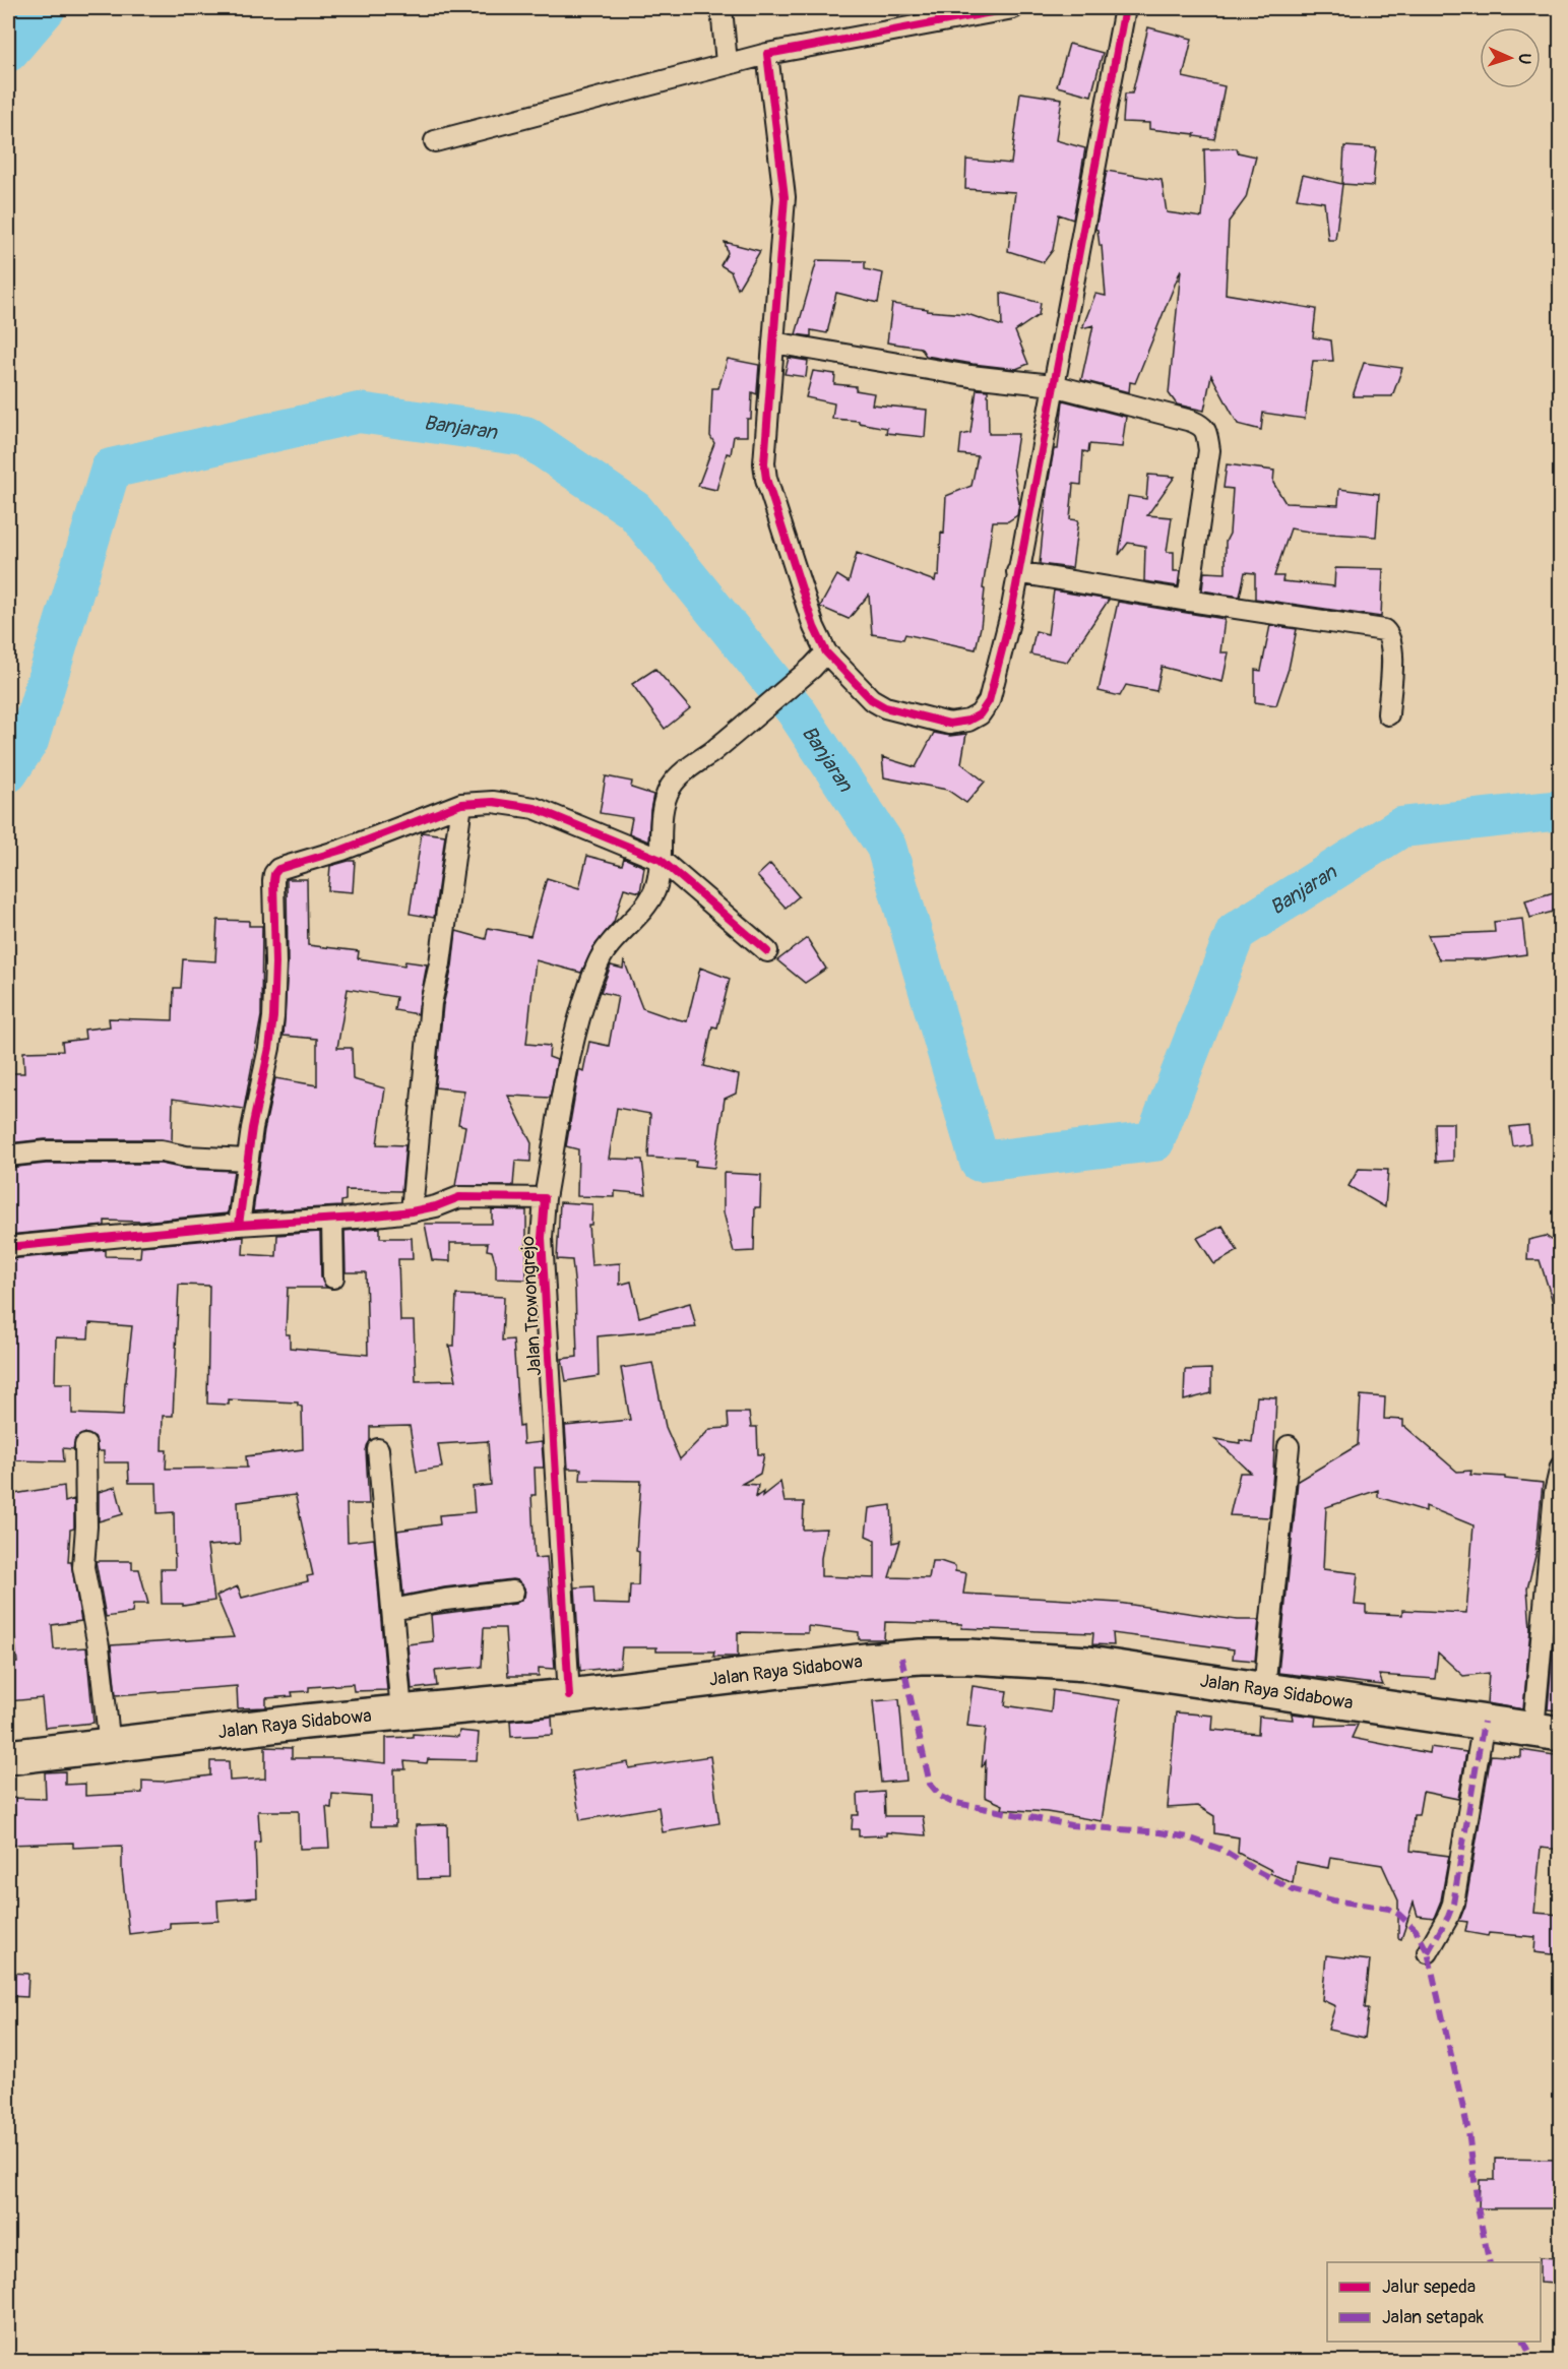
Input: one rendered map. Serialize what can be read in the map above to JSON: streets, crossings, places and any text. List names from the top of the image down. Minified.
{"streets":{"highway":["Jalan Raya Sidabowa"],"street":["Jalan Trowongrejo"]},"crossings":[["Jalan Trowongrejo","Jalan Raya Sidabowa"]],"water":["Banjaran"],"legend":["Jalur sepeda","Jalan setapak"],"north":"right"}
